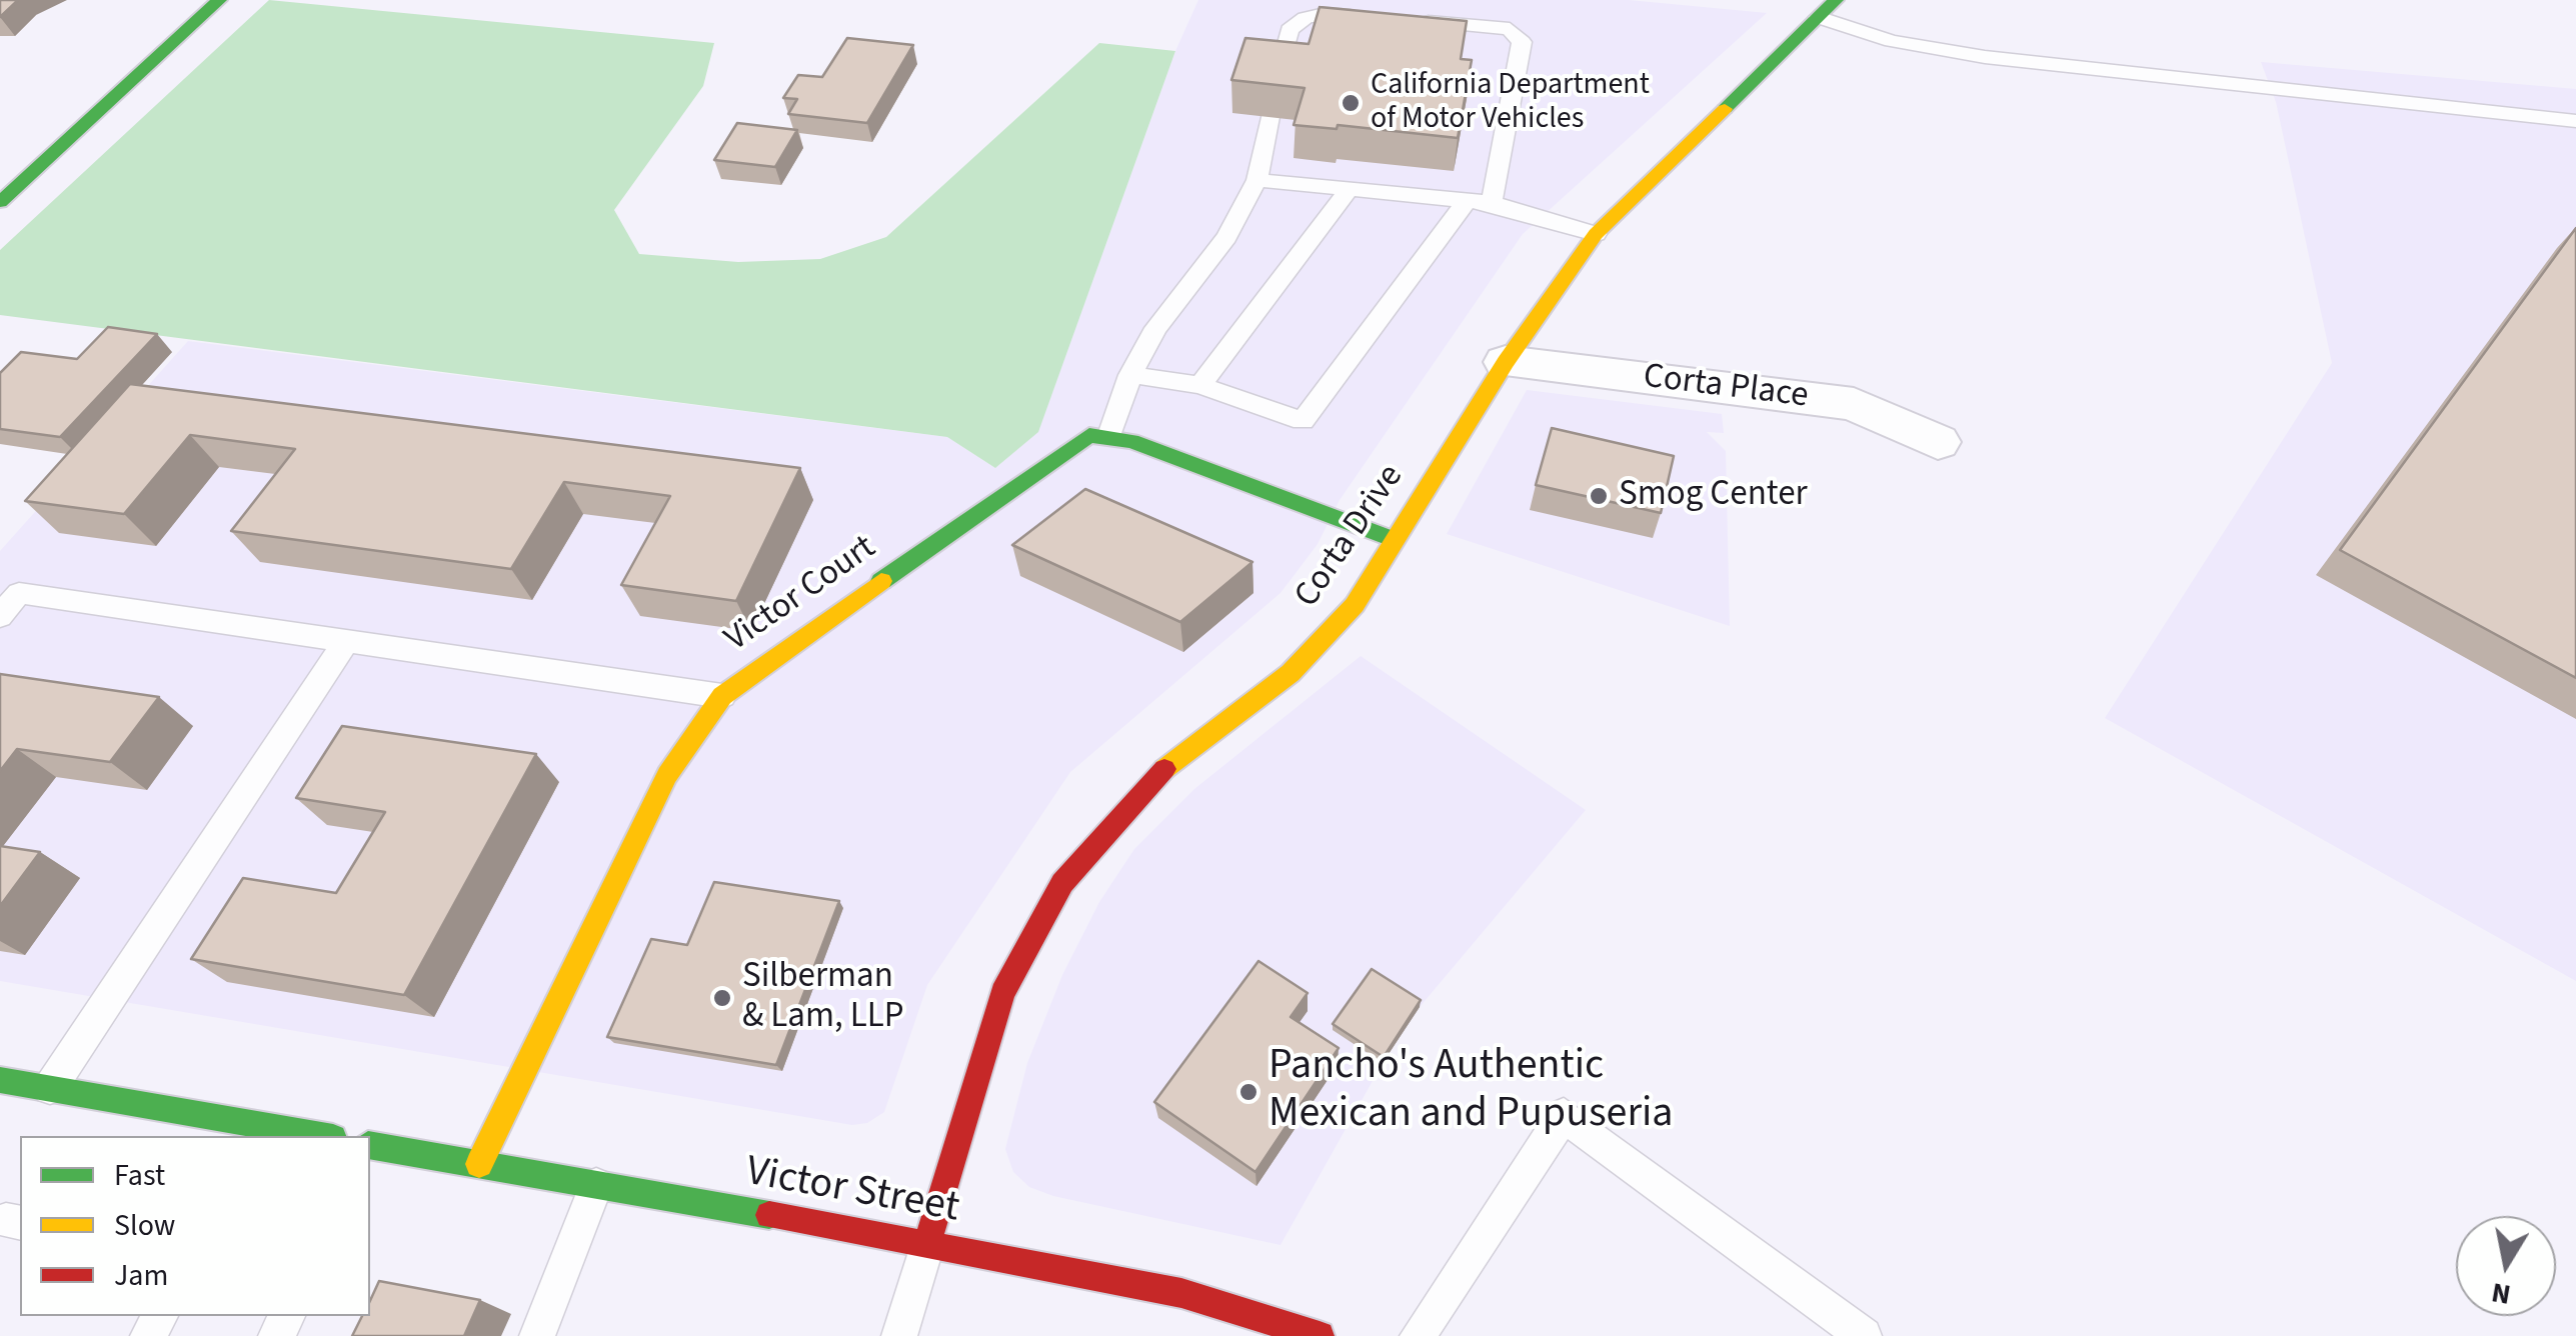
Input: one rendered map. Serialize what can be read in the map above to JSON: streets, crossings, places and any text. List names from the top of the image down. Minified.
{"streets":{"street":["Corta Place","Corta Drive","Victor Court","Victor Street"]},"crossings":[["Corta Place","Corta Drive"],["Corta Drive","Victor Street"],["Victor Court","Victor Street"]],"places":["California Department of Motor Vehicles","Smog Center","Silberman & Lam, LLP","Pancho's Authentic Mexican and Pupuseria"],"legend":["Fast","Slow","Jam"],"north":"bottom"}
